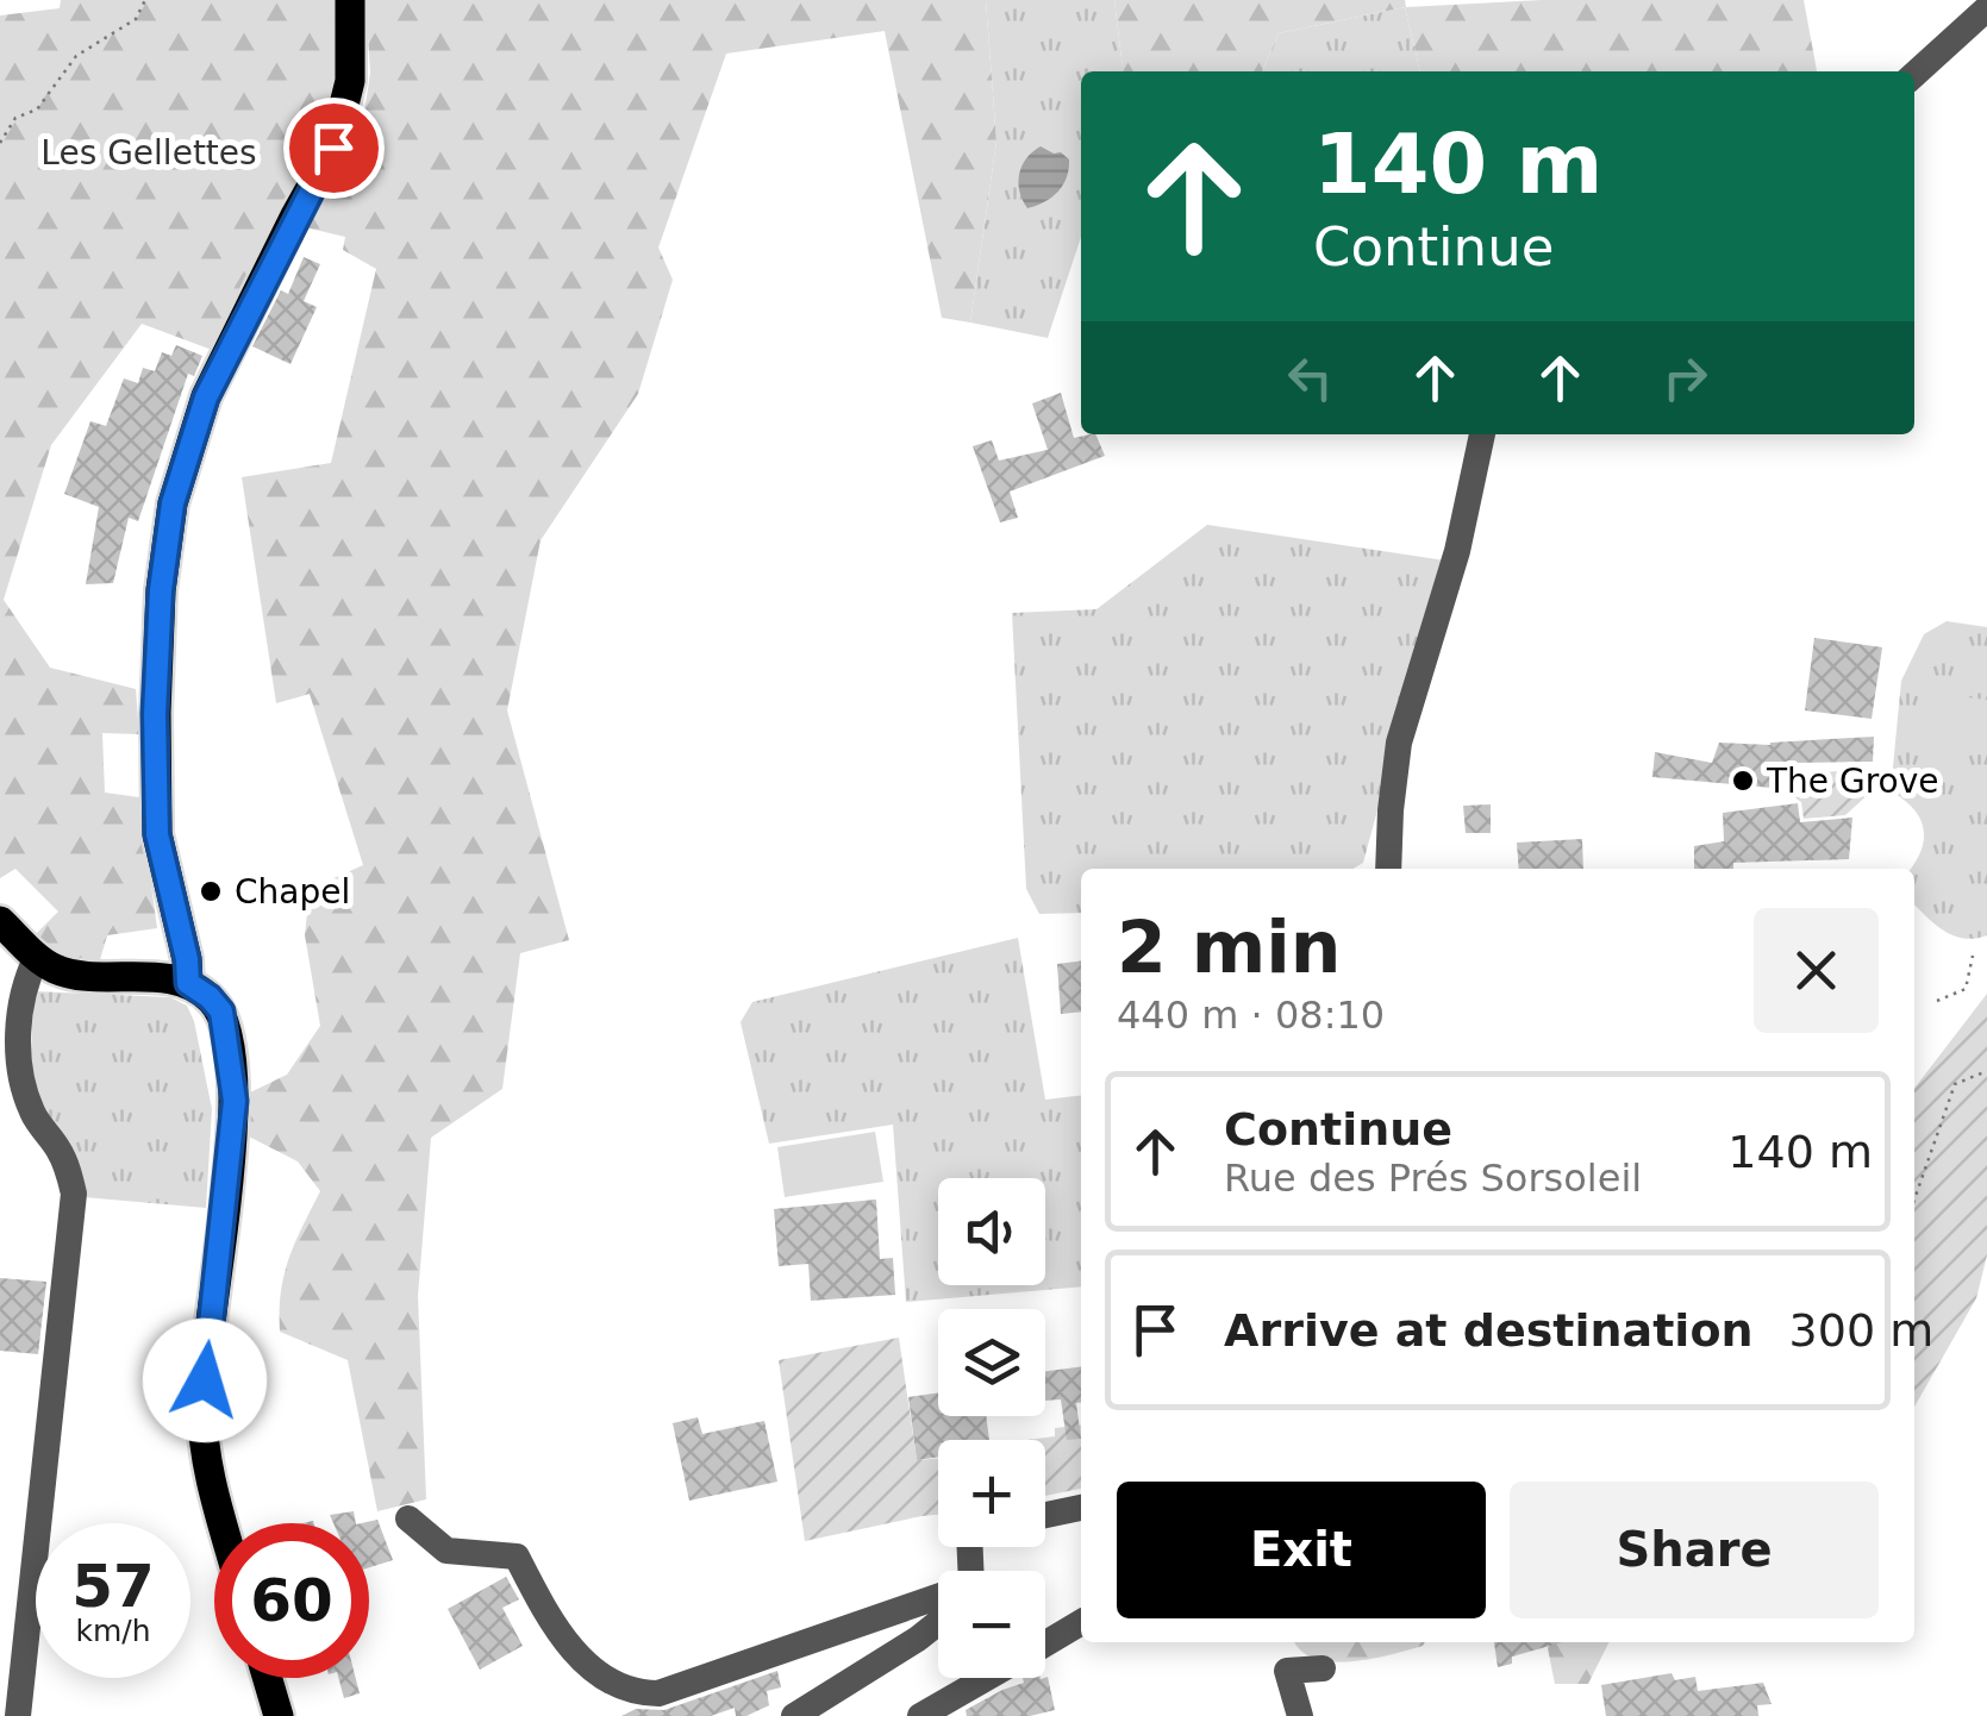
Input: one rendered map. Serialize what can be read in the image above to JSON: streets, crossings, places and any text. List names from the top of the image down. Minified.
{"parks":["Les Gellettes"],"places":["The Grove","Chapel"],"page":{"turn":["140 m","Continue"],"heading":["2 min","440 m · 08:10"],"list":[{"name":"Continue","note":"Rue des Prés Sorsoleil","value":"140 m"},{"name":"Arrive at destination","value":"300 m"}],"map_buttons":["+","−"],"buttons":["Exit","Share"],"speed":"57 km/h","limit":"60"}}
